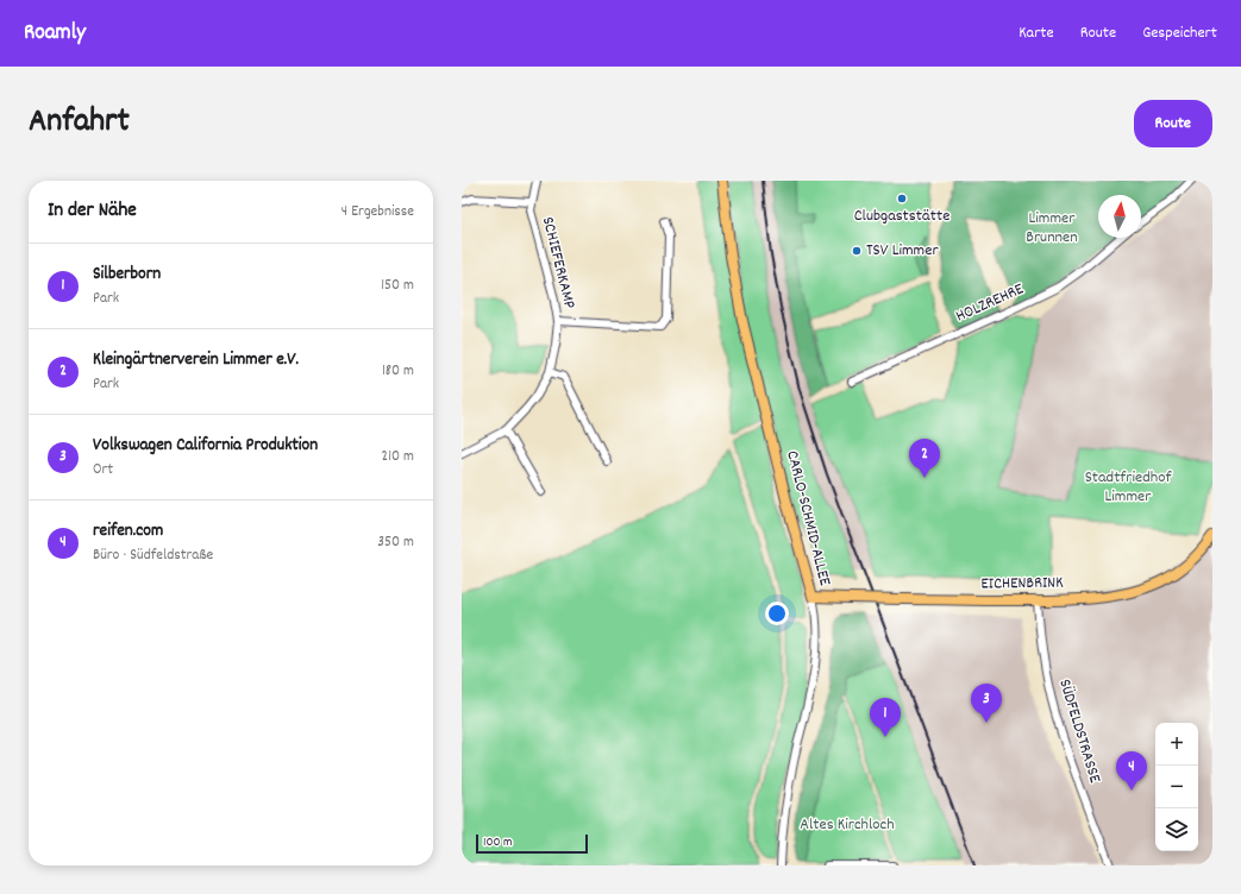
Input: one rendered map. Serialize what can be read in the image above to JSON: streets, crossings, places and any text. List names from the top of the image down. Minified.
{"streets":{"main road":["CARLO-SCHMID-ALLEE","EICHENBRINK"],"street":["SCHIEFERKAMP","HOLZREHRE","SÜDFELDSTRASSE"]},"crossings":[["CARLO-SCHMID-ALLEE","EICHENBRINK"],["EICHENBRINK","SÜDFELDSTRASSE"]],"parks":["Limmer Brunnen","Stadtfriedhof Limmer","Altes Kirchloch"],"places":["Clubgaststätte","TSV Limmer"],"scale_bar":"100 m","north":"top","page":{"header":"Roamly","nav":["Karte","Route","Gespeichert"],"title":"Anfahrt","buttons":"Route","heading":["In der Nähe","4 Ergebnisse"],"list":[{"mark":"1","name":"Silberborn","note":"Park","value":"150 m"},{"mark":"2","name":"Kleingärtnerverein Limmer e.V.","note":"Park","value":"180 m"},{"mark":"3","name":"Volkswagen California Produktion","note":"Ort","value":"210 m"},{"mark":"4","name":"reifen.com","note":"Büro · Südfeldstraße","value":"350 m"}],"pins":["2","3","1","4"],"map_buttons":["+","−"],"scale":"100 m"}}
